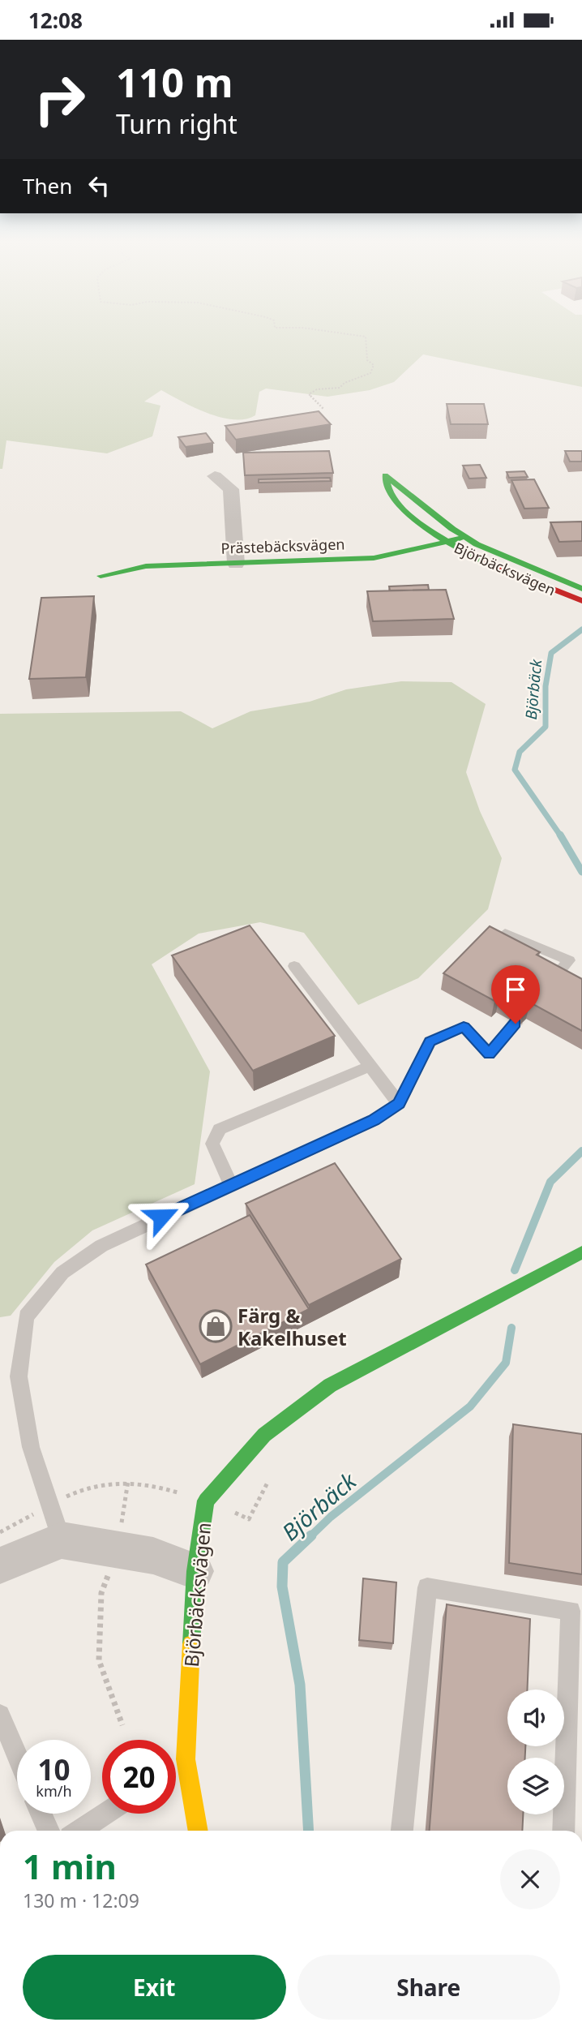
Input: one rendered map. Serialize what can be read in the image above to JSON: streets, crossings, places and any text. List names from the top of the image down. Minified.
{"streets":{"street":["Prästebäcksvägen","Björbäcksvägen"]},"crossings":[["Prästebäcksvägen","Björbäcksvägen"]],"water":["Björbäck"],"places":{"shop":["Färg & Kakelhuset"]},"page":{"status":"12:08","turn":["110 m","Turn right"],"then":"Then","speed":"10 km/h","limit":"20","heading":["1 min","130 m · 12:09"],"buttons":["Exit","Share"]}}
